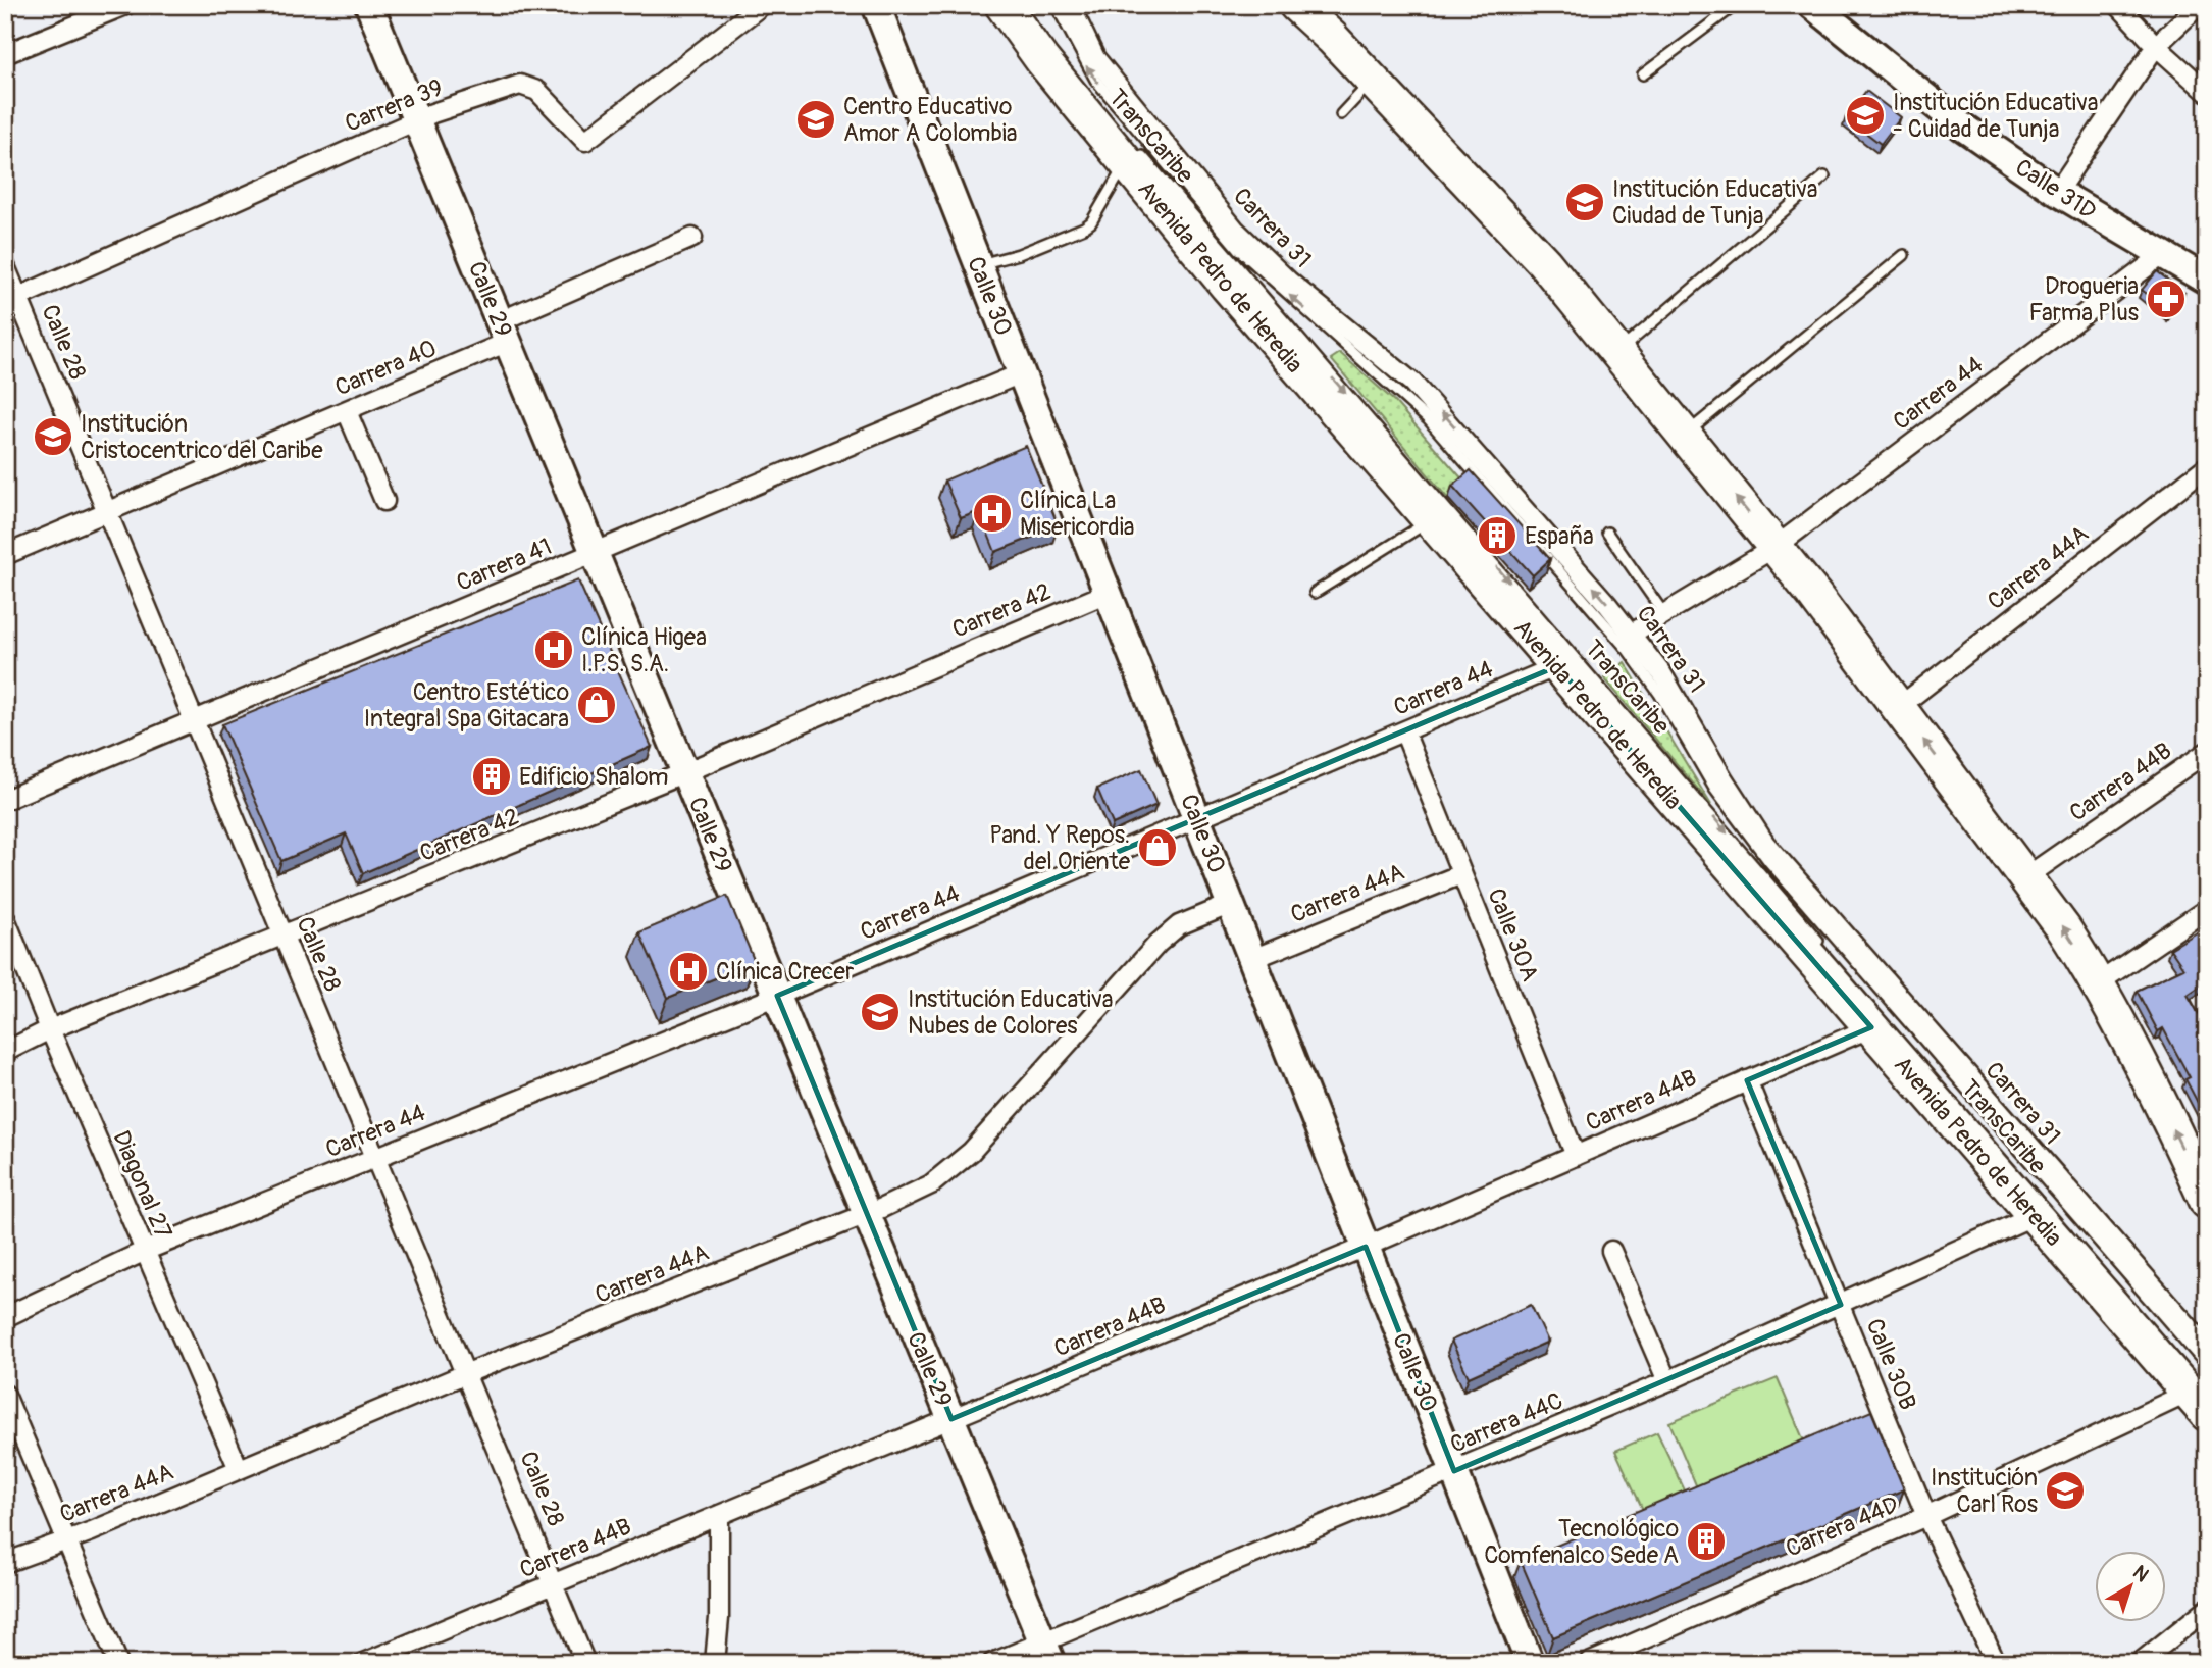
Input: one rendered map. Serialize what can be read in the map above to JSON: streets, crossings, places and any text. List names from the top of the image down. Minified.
{"streets":{"highway":["Avenida Pedro de Heredia"],"street":["Carrera 39","Calle 31D","Carrera 31","Calle 30","Calle 29","Calle 28","Carrera 40","Carrera 44","Carrera 41","Carrera 44A","Carrera 42","Carrera 44B","Calle 30A","Diagonal 27","Calle 30B","Carrera 44C","Carrera 44D"],"lane":["TransCaribe"]},"crossings":[["Carrera 39","Calle 29"],["Carrera 39","Calle 28"],["TransCaribe","Avenida Pedro de Heredia"],["TransCaribe","Carrera 44D"],["Calle 31D","Carrera 44"],["Carrera 31","Carrera 44"],["Avenida Pedro de Heredia","Carrera 44"],["Avenida Pedro de Heredia","Carrera 44B"],["Avenida Pedro de Heredia","Carrera 44C"],["Avenida Pedro de Heredia","Carrera 44D"],["Calle 30","Carrera 44"],["Calle 30","Carrera 41"],["Calle 30","Carrera 44A"],["Calle 30","Carrera 42"],["Calle 30","Carrera 44B"],["Calle 30","Carrera 44C"],["Calle 29","Carrera 40"],["Calle 29","Carrera 44"],["Calle 29","Carrera 41"],["Calle 29","Carrera 44A"],["Calle 29","Carrera 42"],["Calle 29","Carrera 44B"],["Calle 29","Carrera 44C"],["Calle 28","Carrera 40"],["Calle 28","Carrera 44"],["Calle 28","Carrera 41"],["Calle 28","Carrera 44A"],["Calle 28","Carrera 42"],["Calle 28","Carrera 44B"],["Carrera 44","Calle 30A"],["Carrera 44","Diagonal 27"],["Carrera 44A","Calle 30A"],["Carrera 44A","Diagonal 27"],["Carrera 42","Diagonal 27"],["Carrera 44B","Calle 30A"],["Carrera 44B","Calle 30B"],["Calle 30B","Carrera 44C"],["Calle 30B","Carrera 44D"]],"one_way":["Carrera 31"],"places":{"school or university":["Institución Educativa - Cuidad de Tunja","Centro Educativo Amor A Colombia","Institución Educativa Ciudad de Tunja","Institución Cristocentrico del Caribe","Institución Educativa Nubes de Colores","Institución Carl Ros"],"pharmacy":["Drogueria Farma Plus"],"hospital":["Clínica La Misericordia","Clínica Higea I.P.S. S.A.","Clínica Crecer"],"building":["España","Edificio Shalom","Tecnológico Comfenalco Sede A"],"shop":["Centro Estético Integral Spa Gitacara","Pand. Y Repos. del Oriente"]},"north":"top right"}
